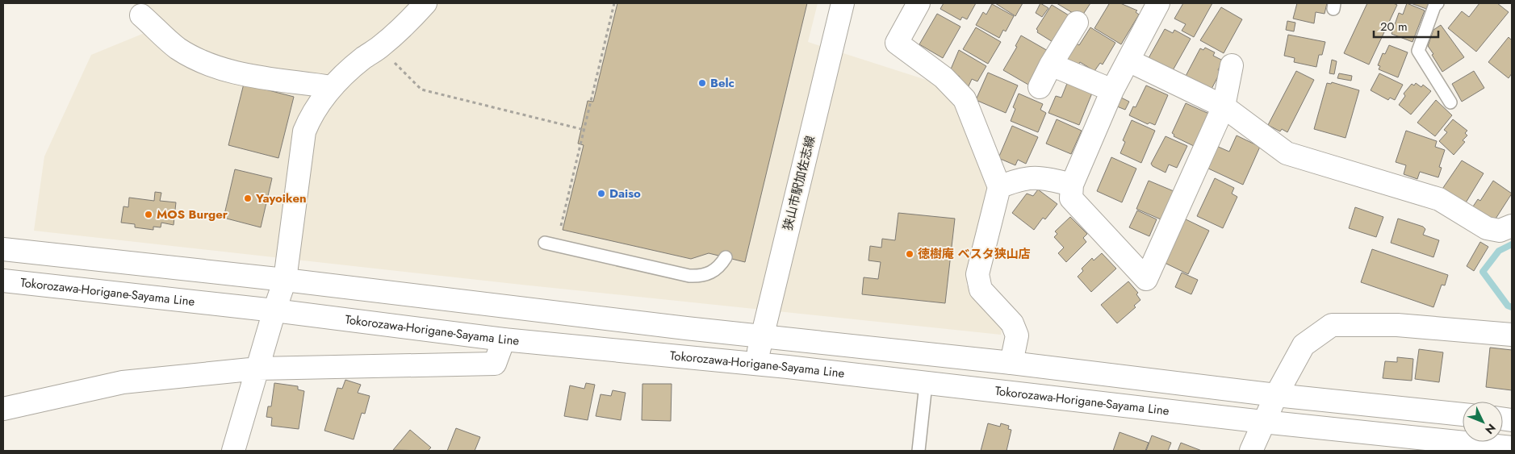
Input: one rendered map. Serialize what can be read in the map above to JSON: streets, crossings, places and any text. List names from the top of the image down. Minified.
{"streets":{"street":["狭山市駅加佐志線","Tokorozawa-Horigane-Sayama Line"]},"crossings":[["狭山市駅加佐志線","Tokorozawa-Horigane-Sayama Line"]],"places":["Belc","Daiso","Yayoiken","MOS Burger","徳樹庵 ベスタ狭山店"],"scale_bar":"20 m","north":"bottom right"}
